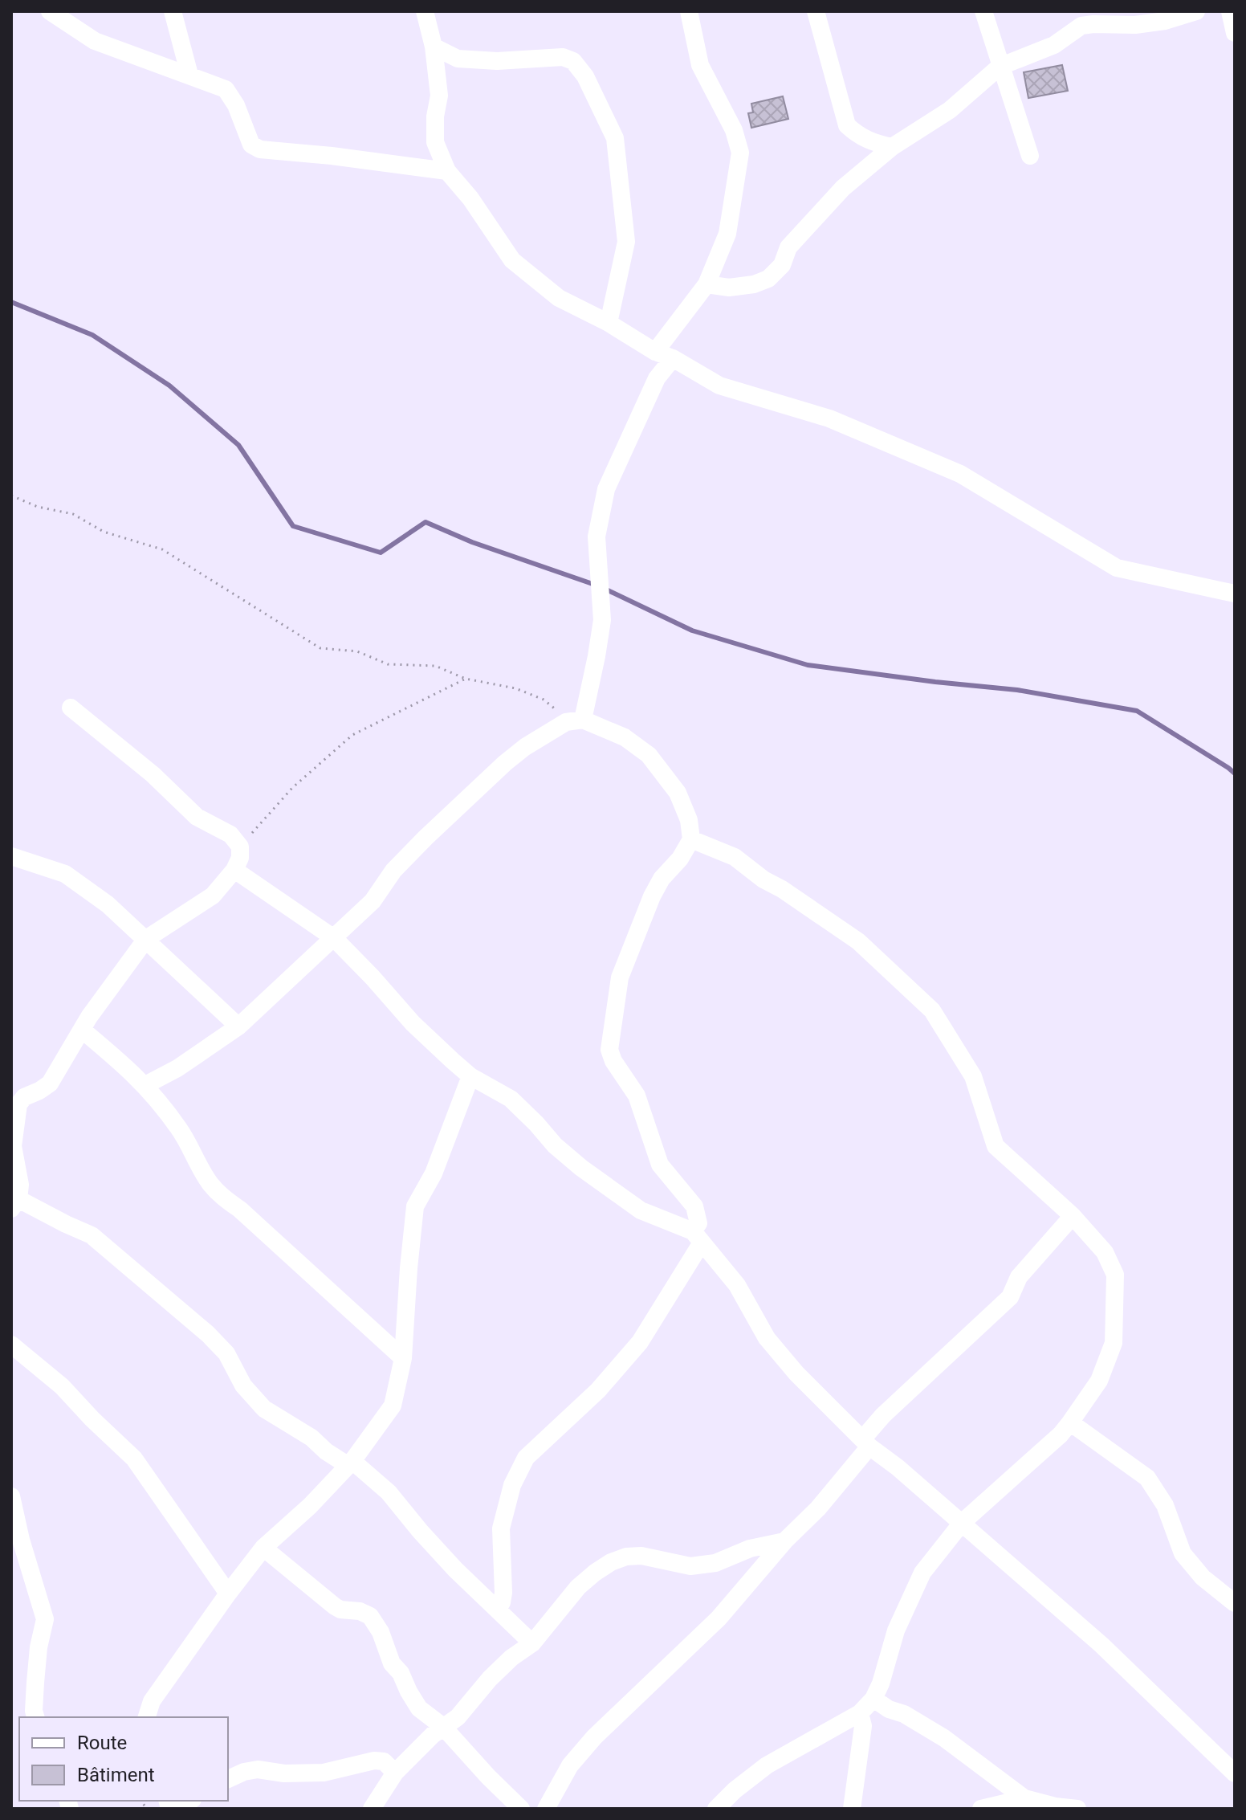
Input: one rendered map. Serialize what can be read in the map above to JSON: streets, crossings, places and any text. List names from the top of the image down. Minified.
{"legend":["Route","Bâtiment"]}
